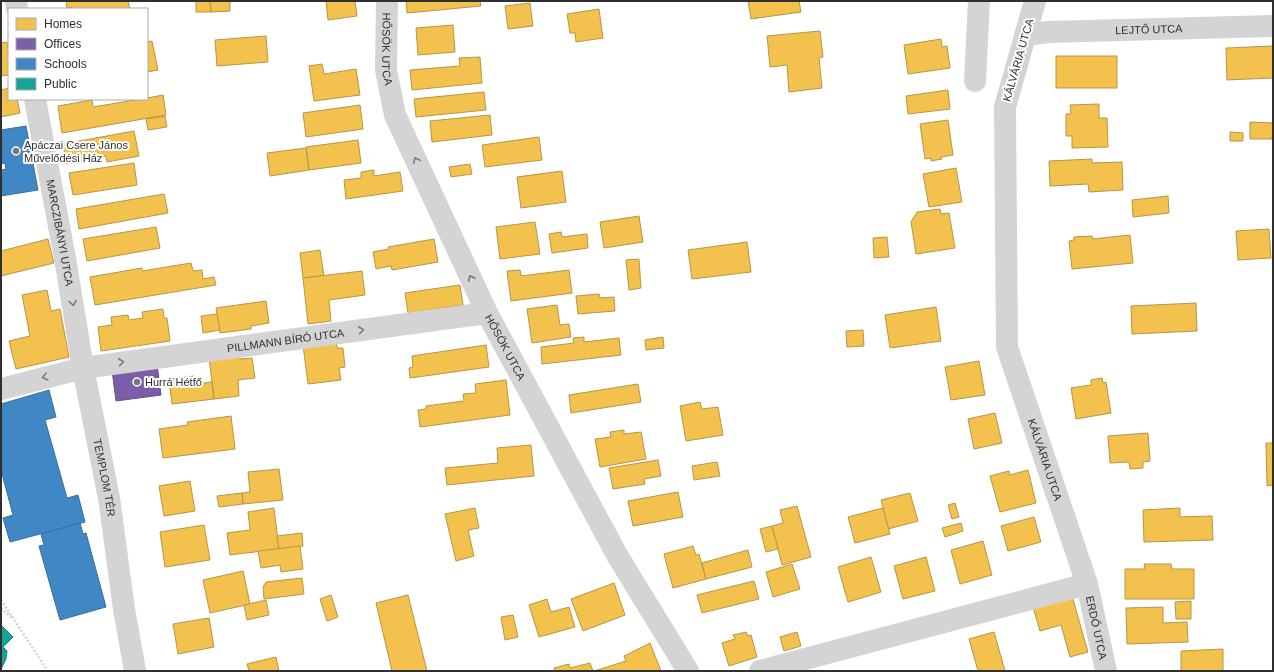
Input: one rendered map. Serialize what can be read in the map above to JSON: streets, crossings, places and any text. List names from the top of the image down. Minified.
{"streets":{"street":["LEJTŐ UTCA","HŐSÖK UTCA","KÁLVÁRIA UTCA","MARCZIBÁNYI UTCA","PILLMANN BÍRÓ UTCA","TEMPLOM TÉR","ERDŐ UTCA"]},"crossings":[["LEJTŐ UTCA","KÁLVÁRIA UTCA"],["HŐSÖK UTCA","PILLMANN BÍRÓ UTCA"],["KÁLVÁRIA UTCA","ERDŐ UTCA"],["MARCZIBÁNYI UTCA","PILLMANN BÍRÓ UTCA"],["MARCZIBÁNYI UTCA","TEMPLOM TÉR"],["PILLMANN BÍRÓ UTCA","TEMPLOM TÉR"]],"one_way":["HŐSÖK UTCA","MARCZIBÁNYI UTCA","PILLMANN BÍRÓ UTCA"],"places":["Apáczai Csere János Művelődési Ház","Hurrá Hétfő"],"legend":["Homes","Offices","Schools","Public"]}
